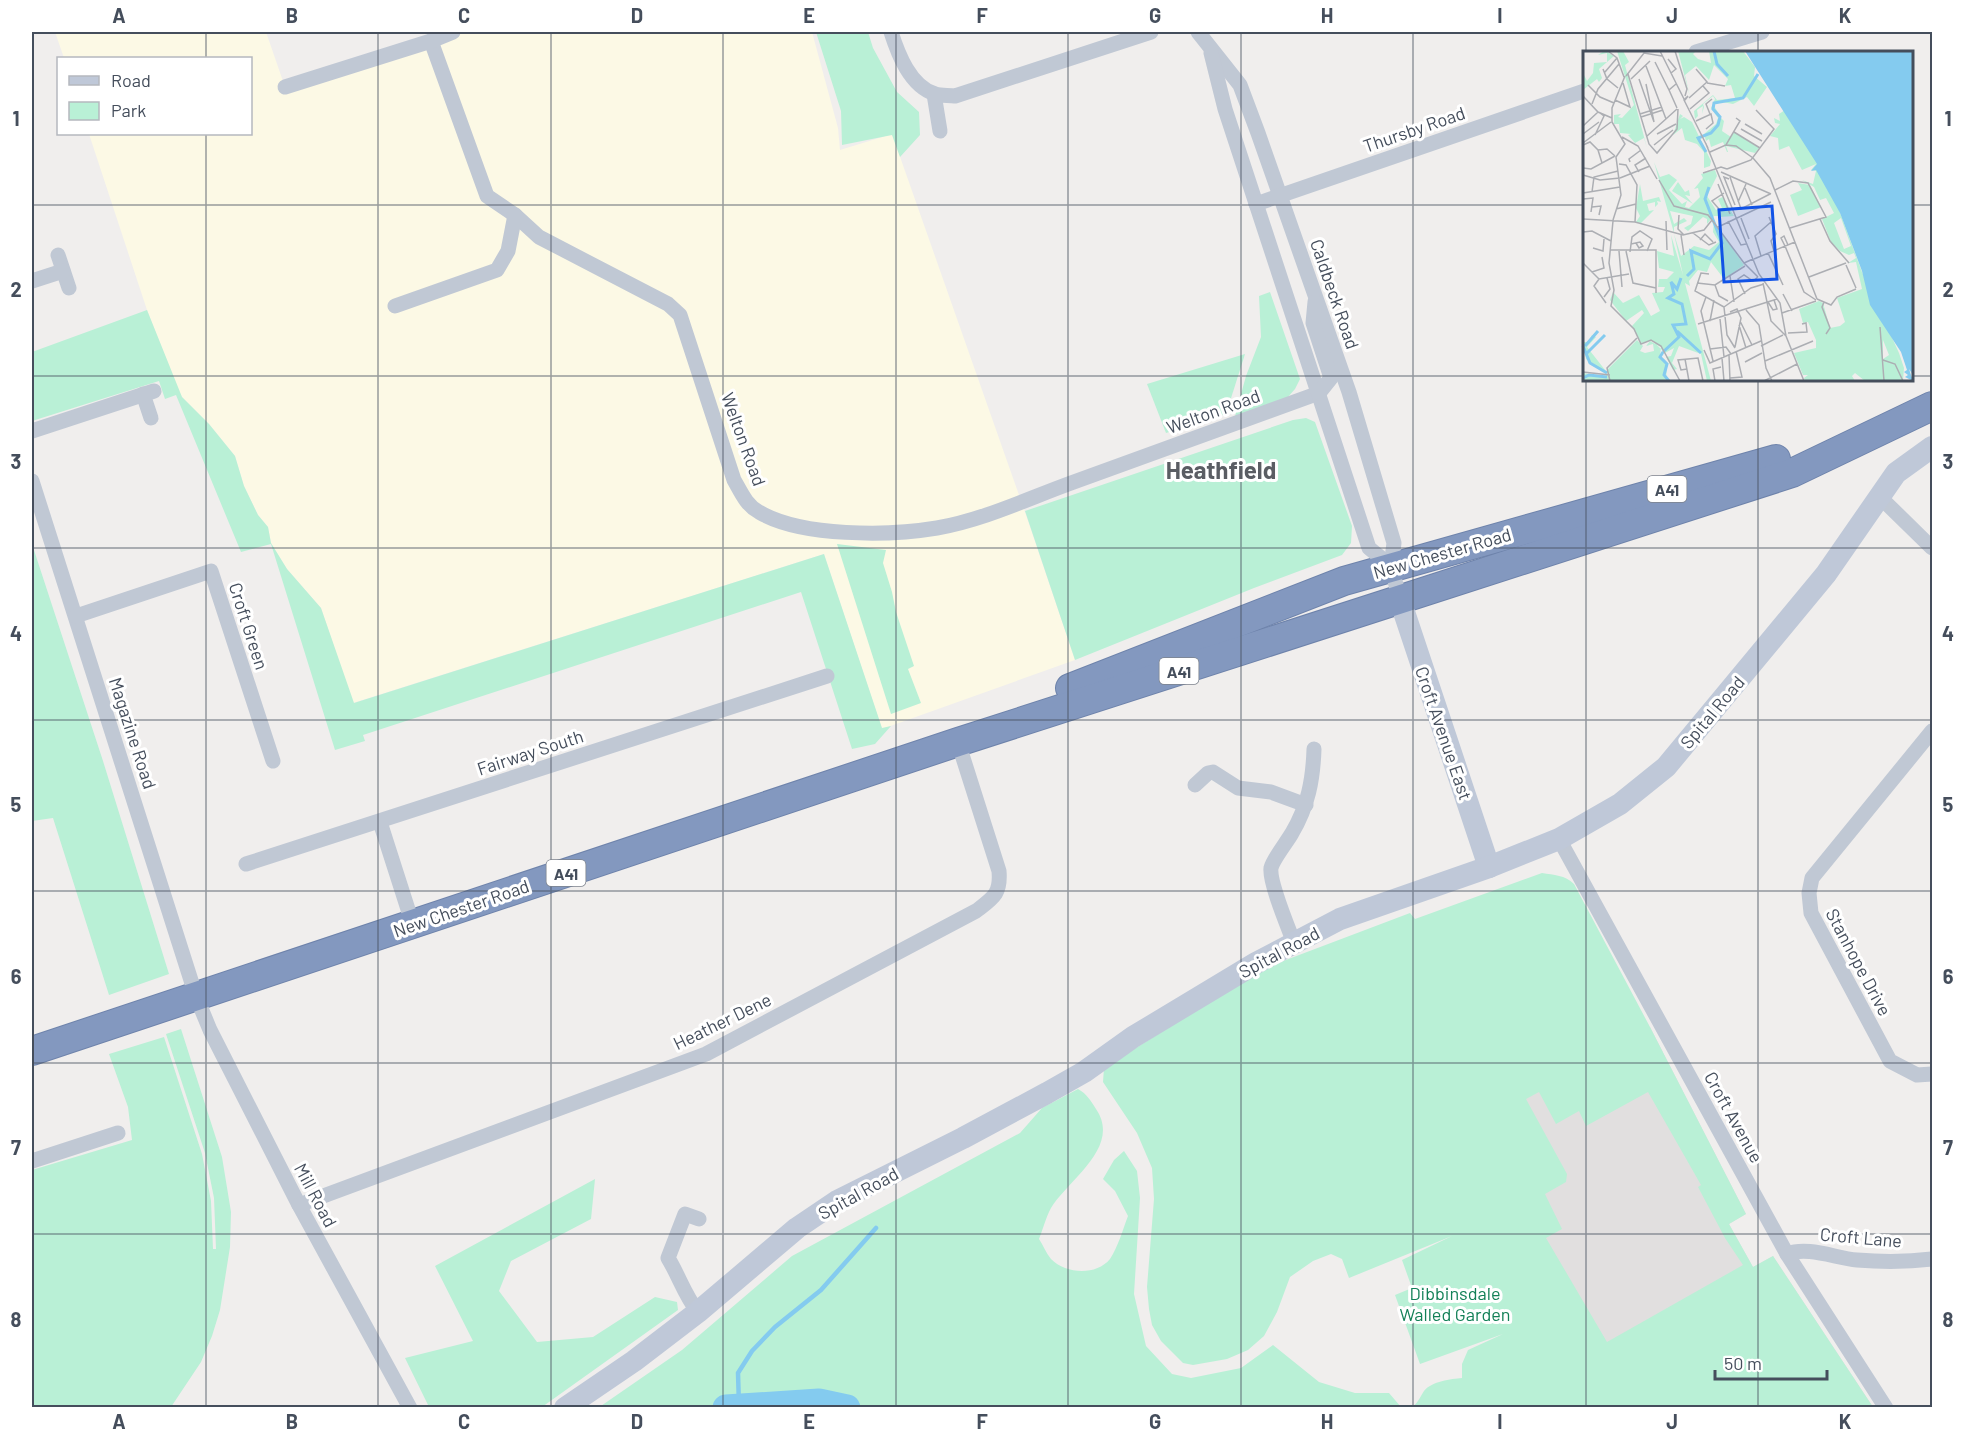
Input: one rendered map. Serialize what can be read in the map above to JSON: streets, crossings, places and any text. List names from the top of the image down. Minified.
{"streets":{"highway":["A41","New Chester Road"],"main road":["Spital Road","Croft Avenue East"],"street":["Thursby Road","Caldbeck Road","Welton Road","Croft Green","Magazine Road","Fairway South","Stanhope Drive","Heather Dene","Croft Avenue","Mill Road","Croft Lane"]},"crossings":[["Thursby Road","Caldbeck Road"],["Caldbeck Road","Welton Road"],["Caldbeck Road","New Chester Road"],["Caldbeck Road","Croft Avenue East"],["New Chester Road","Magazine Road"],["New Chester Road","Croft Avenue East"],["New Chester Road","Heather Dene"],["New Chester Road","Mill Road"],["Croft Green","Magazine Road"],["Spital Road","Croft Avenue East"],["Spital Road","Croft Avenue"],["Magazine Road","Mill Road"],["Heather Dene","Mill Road"],["Croft Avenue","Croft Lane"]],"districts":["Heathfield"],"parks":["Dibbinsdale Walled Garden"],"legend":["Road","Park"],"scale_bar":"50 m","grid":{"columns":["A","B","C","D","E","F","G","H","I","J","K"],"rows":["1","2","3","4","5","6","7","8"]}}
